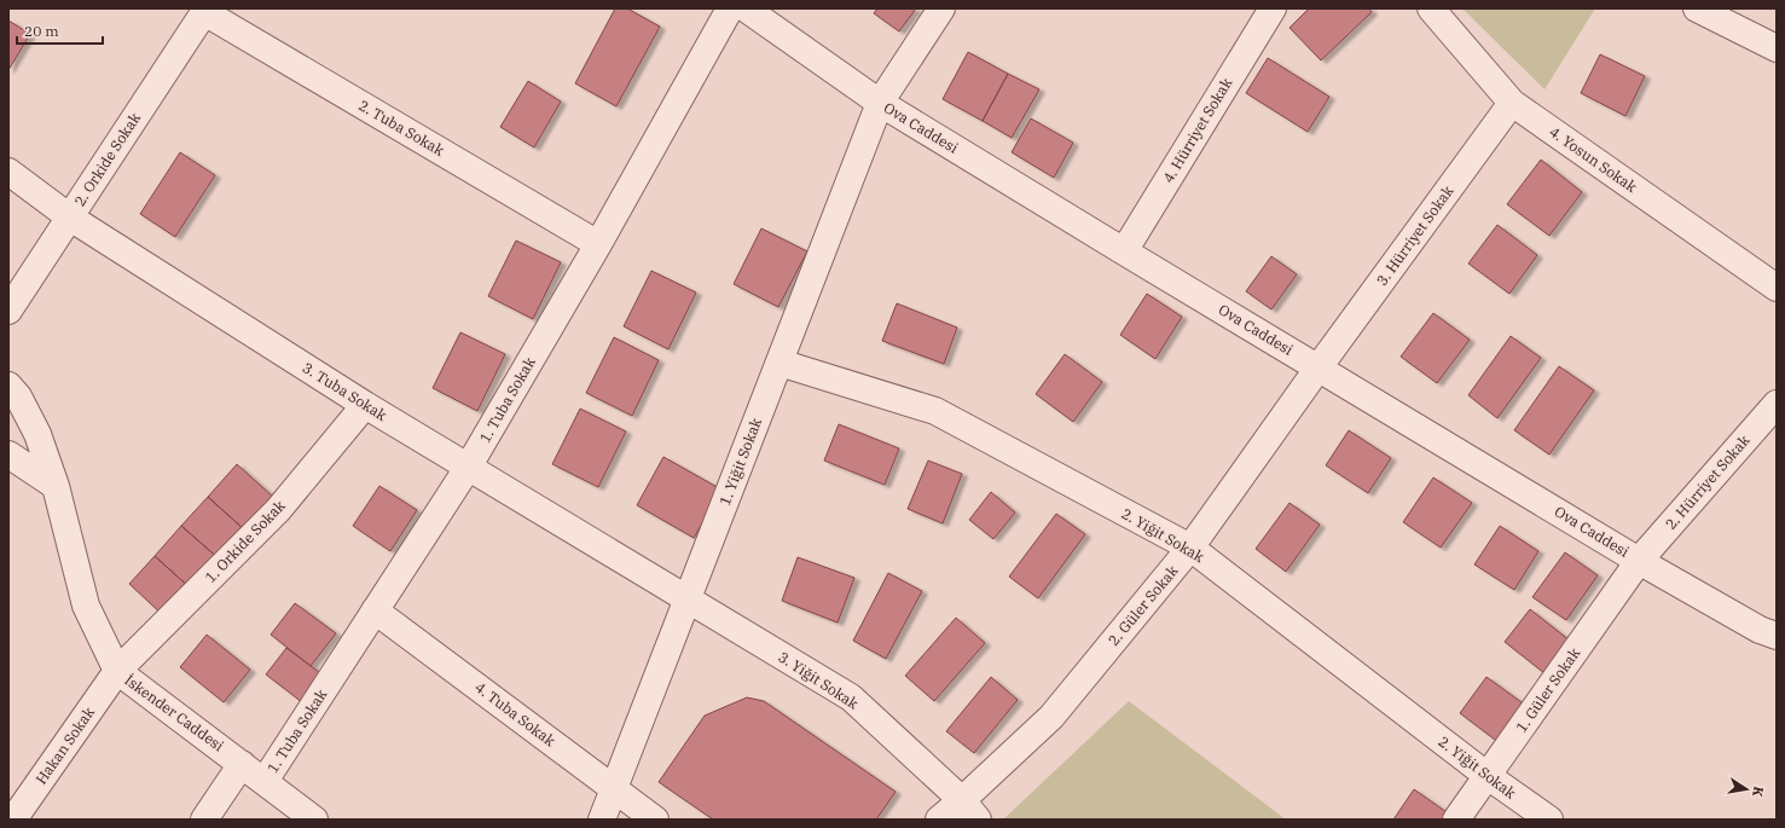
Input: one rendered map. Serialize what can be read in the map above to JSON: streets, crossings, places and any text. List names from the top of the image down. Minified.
{"streets":{"street":["2. Tuba Sokak","Ova Caddesi","4. Hürriyet Sokak","2. Orkide Sokak","4. Yosun Sokak","3. Hürriyet Sokak","3. Tuba Sokak","1. Tuba Sokak","1. Yiğit Sokak","2. Hürriyet Sokak","2. Yiğit Sokak","1. Orkide Sokak","2. Güler Sokak","3. Yiğit Sokak","1. Güler Sokak","İskender Caddesi","4. Tuba Sokak","Hakan Sokak"]},"crossings":[["2. Tuba Sokak","2. Orkide Sokak"],["2. Tuba Sokak","1. Tuba Sokak"],["Ova Caddesi","4. Hürriyet Sokak"],["Ova Caddesi","3. Hürriyet Sokak"],["Ova Caddesi","1. Yiğit Sokak"],["Ova Caddesi","2. Hürriyet Sokak"],["Ova Caddesi","2. Güler Sokak"],["Ova Caddesi","1. Güler Sokak"],["2. Orkide Sokak","3. Tuba Sokak"],["4. Yosun Sokak","3. Hürriyet Sokak"],["3. Hürriyet Sokak","2. Güler Sokak"],["3. Tuba Sokak","1. Tuba Sokak"],["3. Tuba Sokak","1. Yiğit Sokak"],["3. Tuba Sokak","1. Orkide Sokak"],["3. Tuba Sokak","3. Yiğit Sokak"],["1. Tuba Sokak","İskender Caddesi"],["1. Tuba Sokak","4. Tuba Sokak"],["1. Yiğit Sokak","2. Yiğit Sokak"],["1. Yiğit Sokak","3. Yiğit Sokak"],["1. Yiğit Sokak","4. Tuba Sokak"],["2. Hürriyet Sokak","1. Güler Sokak"],["2. Yiğit Sokak","2. Güler Sokak"],["2. Yiğit Sokak","1. Güler Sokak"],["1. Orkide Sokak","İskender Caddesi"],["1. Orkide Sokak","Hakan Sokak"],["2. Güler Sokak","3. Yiğit Sokak"],["İskender Caddesi","Hakan Sokak"]],"scale_bar":"20 m","north":"right"}
